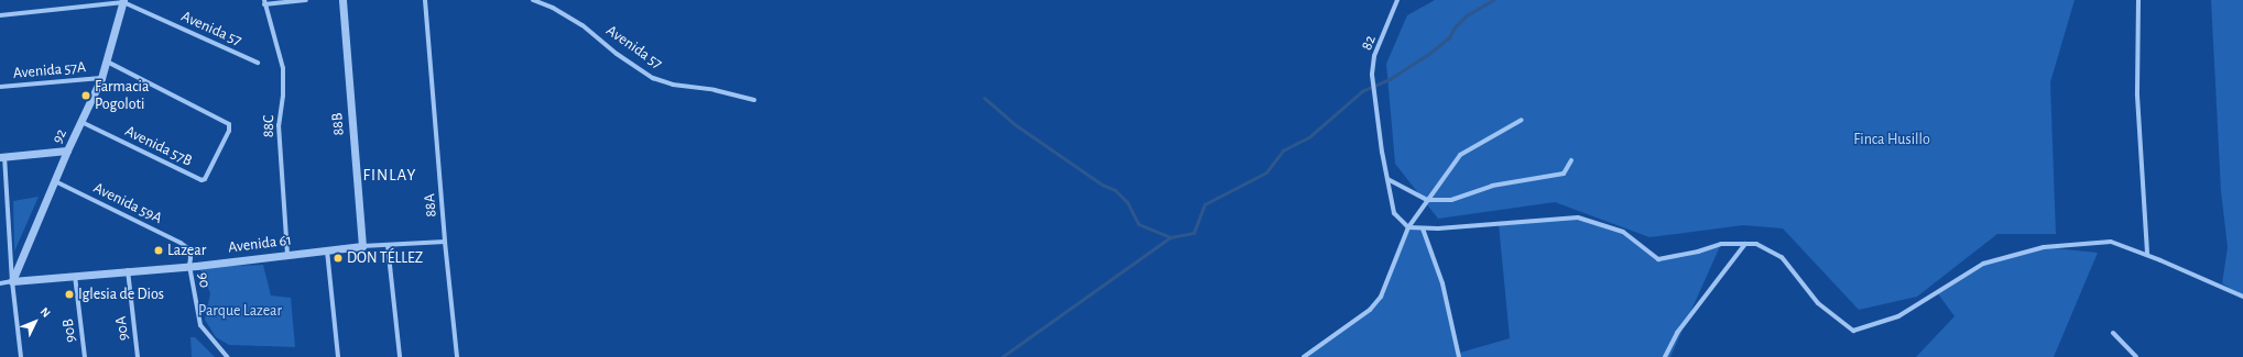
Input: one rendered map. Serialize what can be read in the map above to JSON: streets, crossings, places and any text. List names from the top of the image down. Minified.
{"streets":{"street":["Avenida 57","82","Avenida 57A","88B","88C","92","Avenida 57B","Avenida 59A","88A","Avenida 61","90","90A","90B"]},"crossings":[["Avenida 57","92"],["Avenida 57A","92"],["Avenida 57A","Avenida 57B"],["88B","Avenida 61"],["88C","Avenida 61"],["92","Avenida 57B"],["92","Avenida 59A"],["92","Avenida 61"],["Avenida 59A","90"],["88A","Avenida 61"],["Avenida 61","90"],["Avenida 61","90A"],["Avenida 61","90B"]],"districts":["FINLAY"],"parks":["Finca Husillo","Parque Lazear"],"places":["Farmacia Pogoloti","Lazear","DON TÉLLEZ","Iglesia de Dios"],"north":"top right"}
